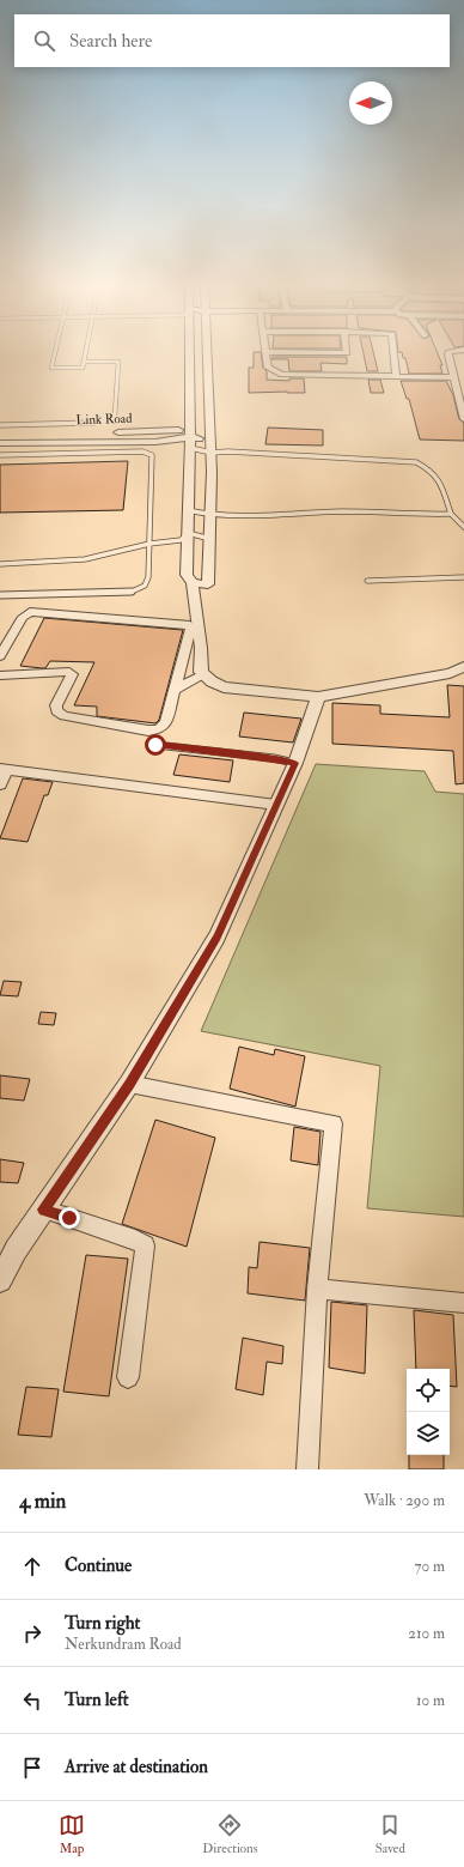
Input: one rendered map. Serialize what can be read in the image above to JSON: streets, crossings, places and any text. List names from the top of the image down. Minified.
{"streets":{"street":["Link Road"]},"north":"left","page":{"search":"Search here","heading":["4 min","Walk · 290 m"],"list":[["Continue","70 m"],["Turn right","Nerkundram Road","210 m"],["Turn left","10 m"],"Arrive at destination"],"nav":["Map","Directions","Saved"]}}
